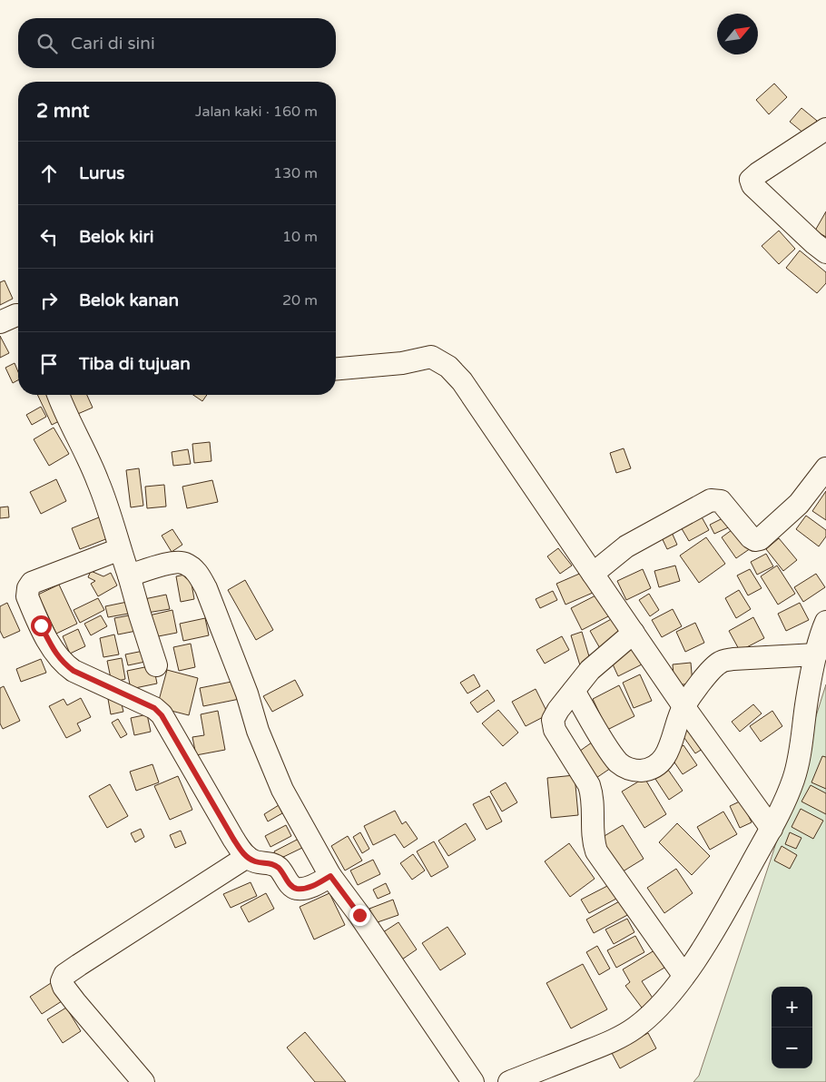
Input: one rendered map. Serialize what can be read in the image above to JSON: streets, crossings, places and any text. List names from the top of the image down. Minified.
{"north":"top right","page":{"search":"Cari di sini","heading":["2 mnt","Jalan kaki · 160 m"],"list":[["Lurus","130 m"],["Belok kiri","10 m"],["Belok kanan","20 m"],"Tiba di tujuan"],"map_buttons":["+","−"]}}
